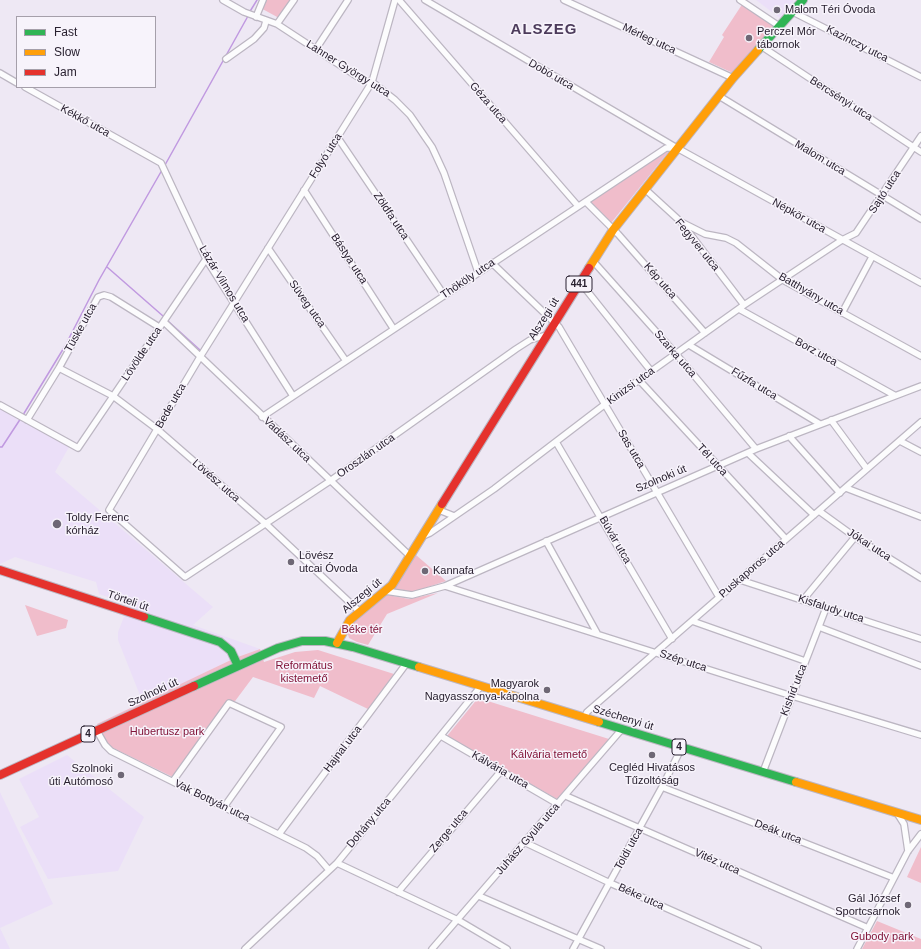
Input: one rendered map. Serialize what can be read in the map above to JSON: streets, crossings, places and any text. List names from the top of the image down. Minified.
{"streets":{"main road":["441","Alszegi út","Szolnoki út","Törteli út","Széchenyi út","4"],"street":["Mérleg utca","Kazinczy utca","Lahner György utca","Dobó utca","Bercsényi utca","Géza utca","Kékkő utca","Folyó utca","Malom utca","Sajtó utca","Zöldfa utca","Népkör utca","Fegyver utca","Bástya utca","Thököly utca","Kép utca","Lázár Vilmos utca","Batthyány utca","Süveg utca","Tüske utca","Borz utca","Lövölde utca","Szarka utca","Fűzfa utca","Kinizsi utca","Bede utca","Vadász utca","Sas utca","Oroszlán utca","Tél utca","Lövész utca","Búvár utca","Jókai utca","Puskaporos utca","Kisfaludy utca","Szép utca","Kishíd utca","Hajnal utca","Kálvária utca","Vak Bottyán utca","Dohány utca","Zerge utca","Deák utca","Juhász Gyula utca","Toldi utca","Vitéz utca","Béke utca"]},"crossings":[["Mérleg utca","Alszegi út"],["Kazinczy utca","Alszegi út"],["Lahner György utca","Folyó utca"],["Lahner György utca","Thököly utca"],["Dobó utca","Népkör utca"],["Dobó utca","Thököly utca"],["Dobó utca","Alszegi út"],["Bercsényi utca","Sajtó utca"],["Bercsényi utca","Alszegi út"],["Géza utca","Thököly utca"],["Kékkő utca","Lázár Vilmos utca"],["Folyó utca","Zöldfa utca"],["Folyó utca","Bástya utca"],["Folyó utca","Lázár Vilmos utca"],["Folyó utca","Süveg utca"],["Folyó utca","Bede utca"],["Malom utca","Sajtó utca"],["Malom utca","Alszegi út"],["Sajtó utca","Népkör utca"],["Sajtó utca","Kinizsi utca"],["Zöldfa utca","Thököly utca"],["Népkör utca","Thököly utca"],["Népkör utca","Alszegi út"],["Népkör utca","Kinizsi utca"],["Fegyver utca","Batthyány utca"],["Fegyver utca","Alszegi út"],["Fegyver utca","Kinizsi utca"],["Bástya utca","Thököly utca"],["Thököly utca","Lázár Vilmos utca"],["Thököly utca","Süveg utca"],["Thököly utca","Alszegi út"],["Thököly utca","Vadász utca"],["Thököly utca","Sas utca"],["Kép utca","Alszegi út"],["Kép utca","Kinizsi utca"],["Lázár Vilmos utca","Lövölde utca"],["Lázár Vilmos utca","Bede utca"],["Batthyány utca","Kinizsi utca"],["Alszegi út","Szarka utca"],["Alszegi út","Kinizsi utca"],["Alszegi út","Vadász utca"],["Alszegi út","Sas utca"],["Alszegi út","Oroszlán utca"],["Alszegi út","Szolnoki út"],["Alszegi út","Lövész utca"],["Alszegi út","Széchenyi út"],["Tüske utca","Lövölde utca"],["Tüske utca","Lövész utca"],["Borz utca","Kinizsi utca"],["Borz utca","Szolnoki út"],["Lövölde utca","Vadász utca"],["Lövölde utca","Lövész utca"],["Szarka utca","Kinizsi utca"],["Szarka utca","Szolnoki út"],["Fűzfa utca","Kinizsi utca"],["Fűzfa utca","Szolnoki út"],["Kinizsi utca","Sas utca"],["Kinizsi utca","Tél utca"],["Kinizsi utca","Búvár utca"],["Bede utca","Vadász utca"],["Bede utca","Oroszlán utca"],["Bede utca","Lövész utca"],["Vadász utca","Oroszlán utca"],["Sas utca","Szolnoki út"],["Sas utca","Puskaporos utca"],["Oroszlán utca","Lövész utca"],["Tél utca","Szolnoki út"],["Tél utca","Puskaporos utca"],["Szolnoki út","Búvár utca"],["Szolnoki út","Jókai utca"],["Szolnoki út","Törteli út"],["Szolnoki út","Szép utca"],["Szolnoki út","Széchenyi út"],["Szolnoki út","Vak Bottyán utca"],["Búvár utca","Puskaporos utca"],["Jókai utca","Puskaporos utca"],["Puskaporos utca","Kisfaludy utca"],["Puskaporos utca","Szép utca"],["Puskaporos utca","Széchenyi út"],["Kisfaludy utca","Kishíd utca"],["Szép utca","Kishíd utca"],["Kishíd utca","Széchenyi út"],["Széchenyi út","Hajnal utca"],["Széchenyi út","Dohány utca"],["Széchenyi út","Juhász Gyula utca"],["Széchenyi út","Toldi utca"],["Hajnal utca","Vak Bottyán utca"],["Kálvária utca","Dohány utca"],["Kálvária utca","Zerge utca"],["Kálvária utca","Juhász Gyula utca"],["Vak Bottyán utca","Dohány utca"],["Deák utca","Toldi utca"],["Juhász Gyula utca","Vitéz utca"],["Juhász Gyula utca","Béke utca"],["Toldi utca","Vitéz utca"],["Toldi utca","Béke utca"]],"districts":["ALSZEG"],"parks":["Béke tér","Református kistemető","Hubertusz park","Kálvária temető","Gubody park"],"places":["Malom Téri Óvoda","Perczel Mór tábornok","Toldy Ferenc kórház","Lövész utcai Óvoda","Kannafa","Magyarok Nagyasszonya-kápolna","Cegléd Hivatásos Tűzoltóság","Szolnoki úti Autómosó","Gál József Sportcsarnok"],"legend":["Fast","Slow","Jam"]}
